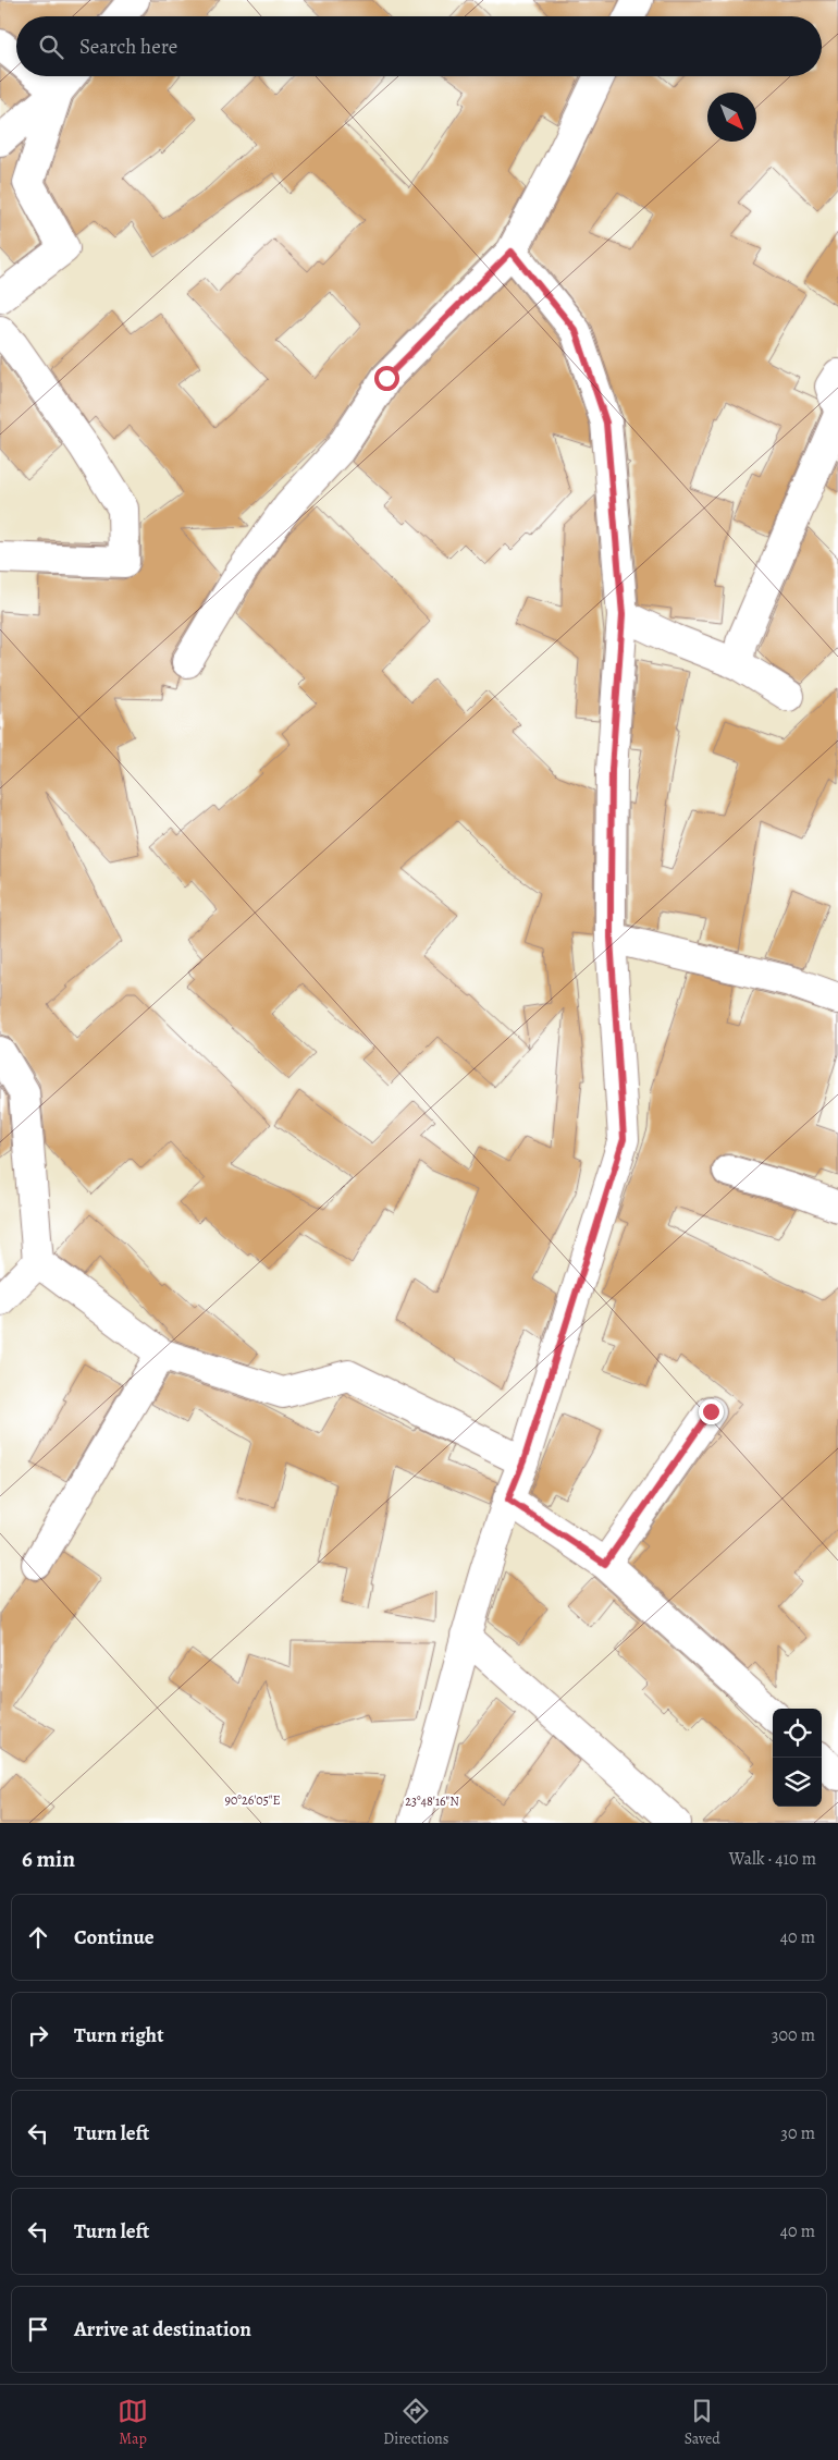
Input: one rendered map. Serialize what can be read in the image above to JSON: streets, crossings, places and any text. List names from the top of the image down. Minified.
{"north":"bottom right","page":{"search":"Search here","heading":["6 min","Walk · 410 m"],"list":[["Continue","40 m"],["Turn right","300 m"],["Turn left","30 m"],["Turn left","40 m"],"Arrive at destination"],"nav":["Map","Directions","Saved"]},"coordinates":["90°26'05\"E","23°48'16\"N"]}
